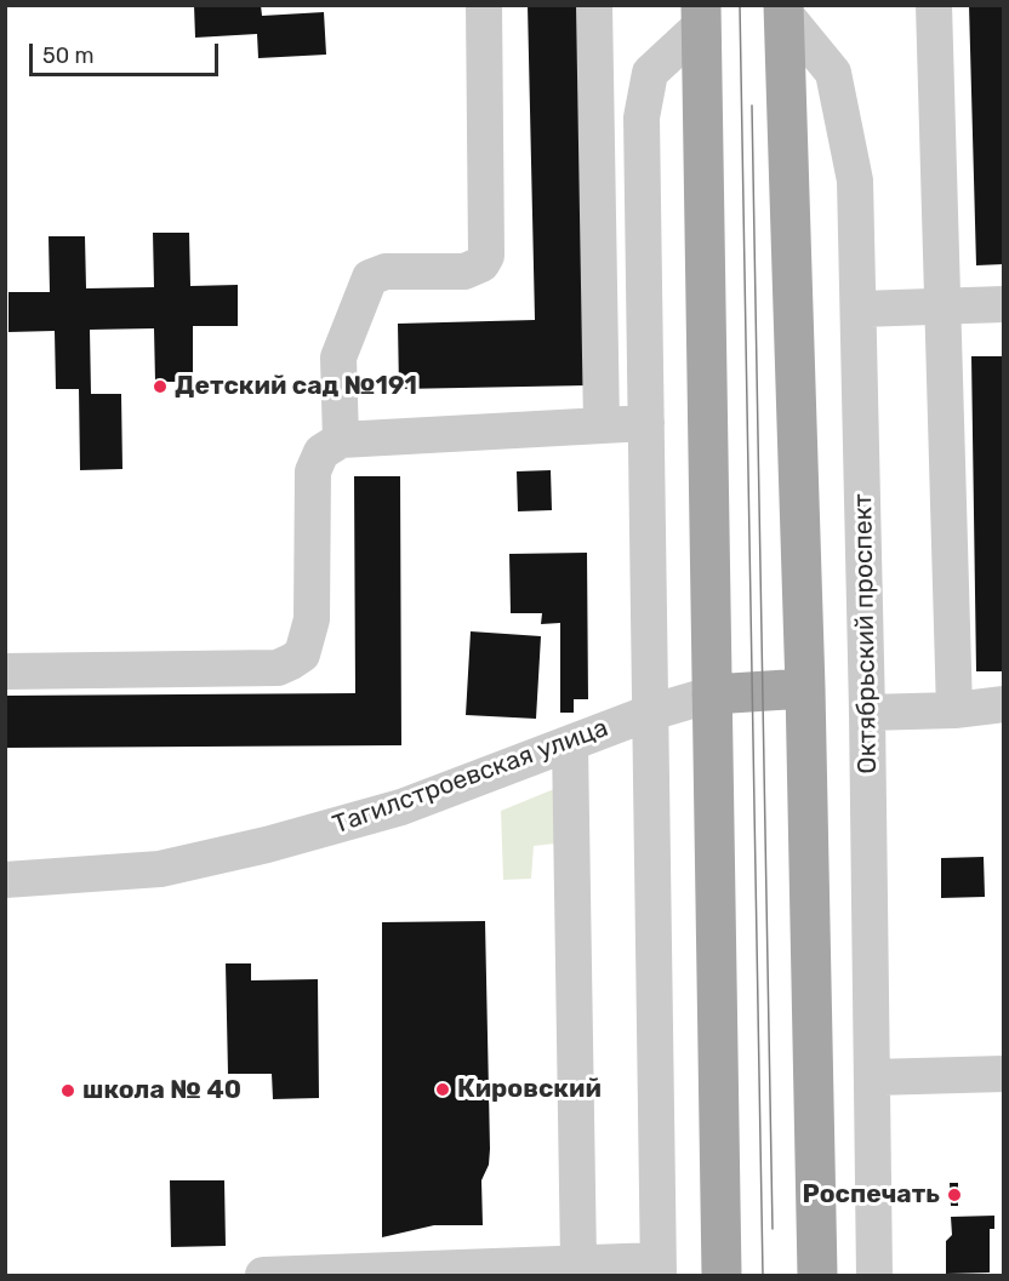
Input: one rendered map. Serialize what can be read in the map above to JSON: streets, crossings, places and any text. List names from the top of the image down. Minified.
{"streets":{"main road":["Октябрьский проспект","Тагилстроевская улица"]},"crossings":[["Октябрьский проспект","Тагилстроевская улица"]],"places":["Детский сад №191","Кировский","школа № 40","Роспечать"],"scale_bar":"50 m"}
